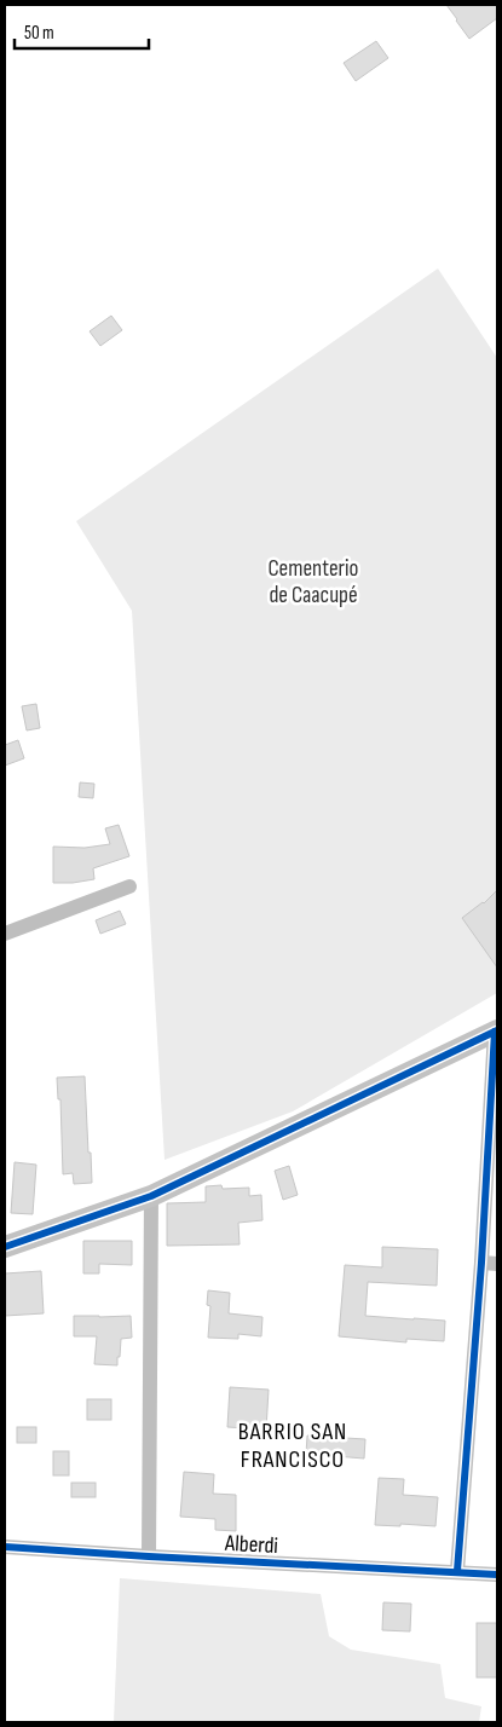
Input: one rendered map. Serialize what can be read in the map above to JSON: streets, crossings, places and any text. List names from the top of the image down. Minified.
{"streets":{"street":["Alberdi"]},"districts":["BARRIO SAN FRANCISCO"],"parks":["Cementerio de Caacupé"],"scale_bar":"50 m"}
